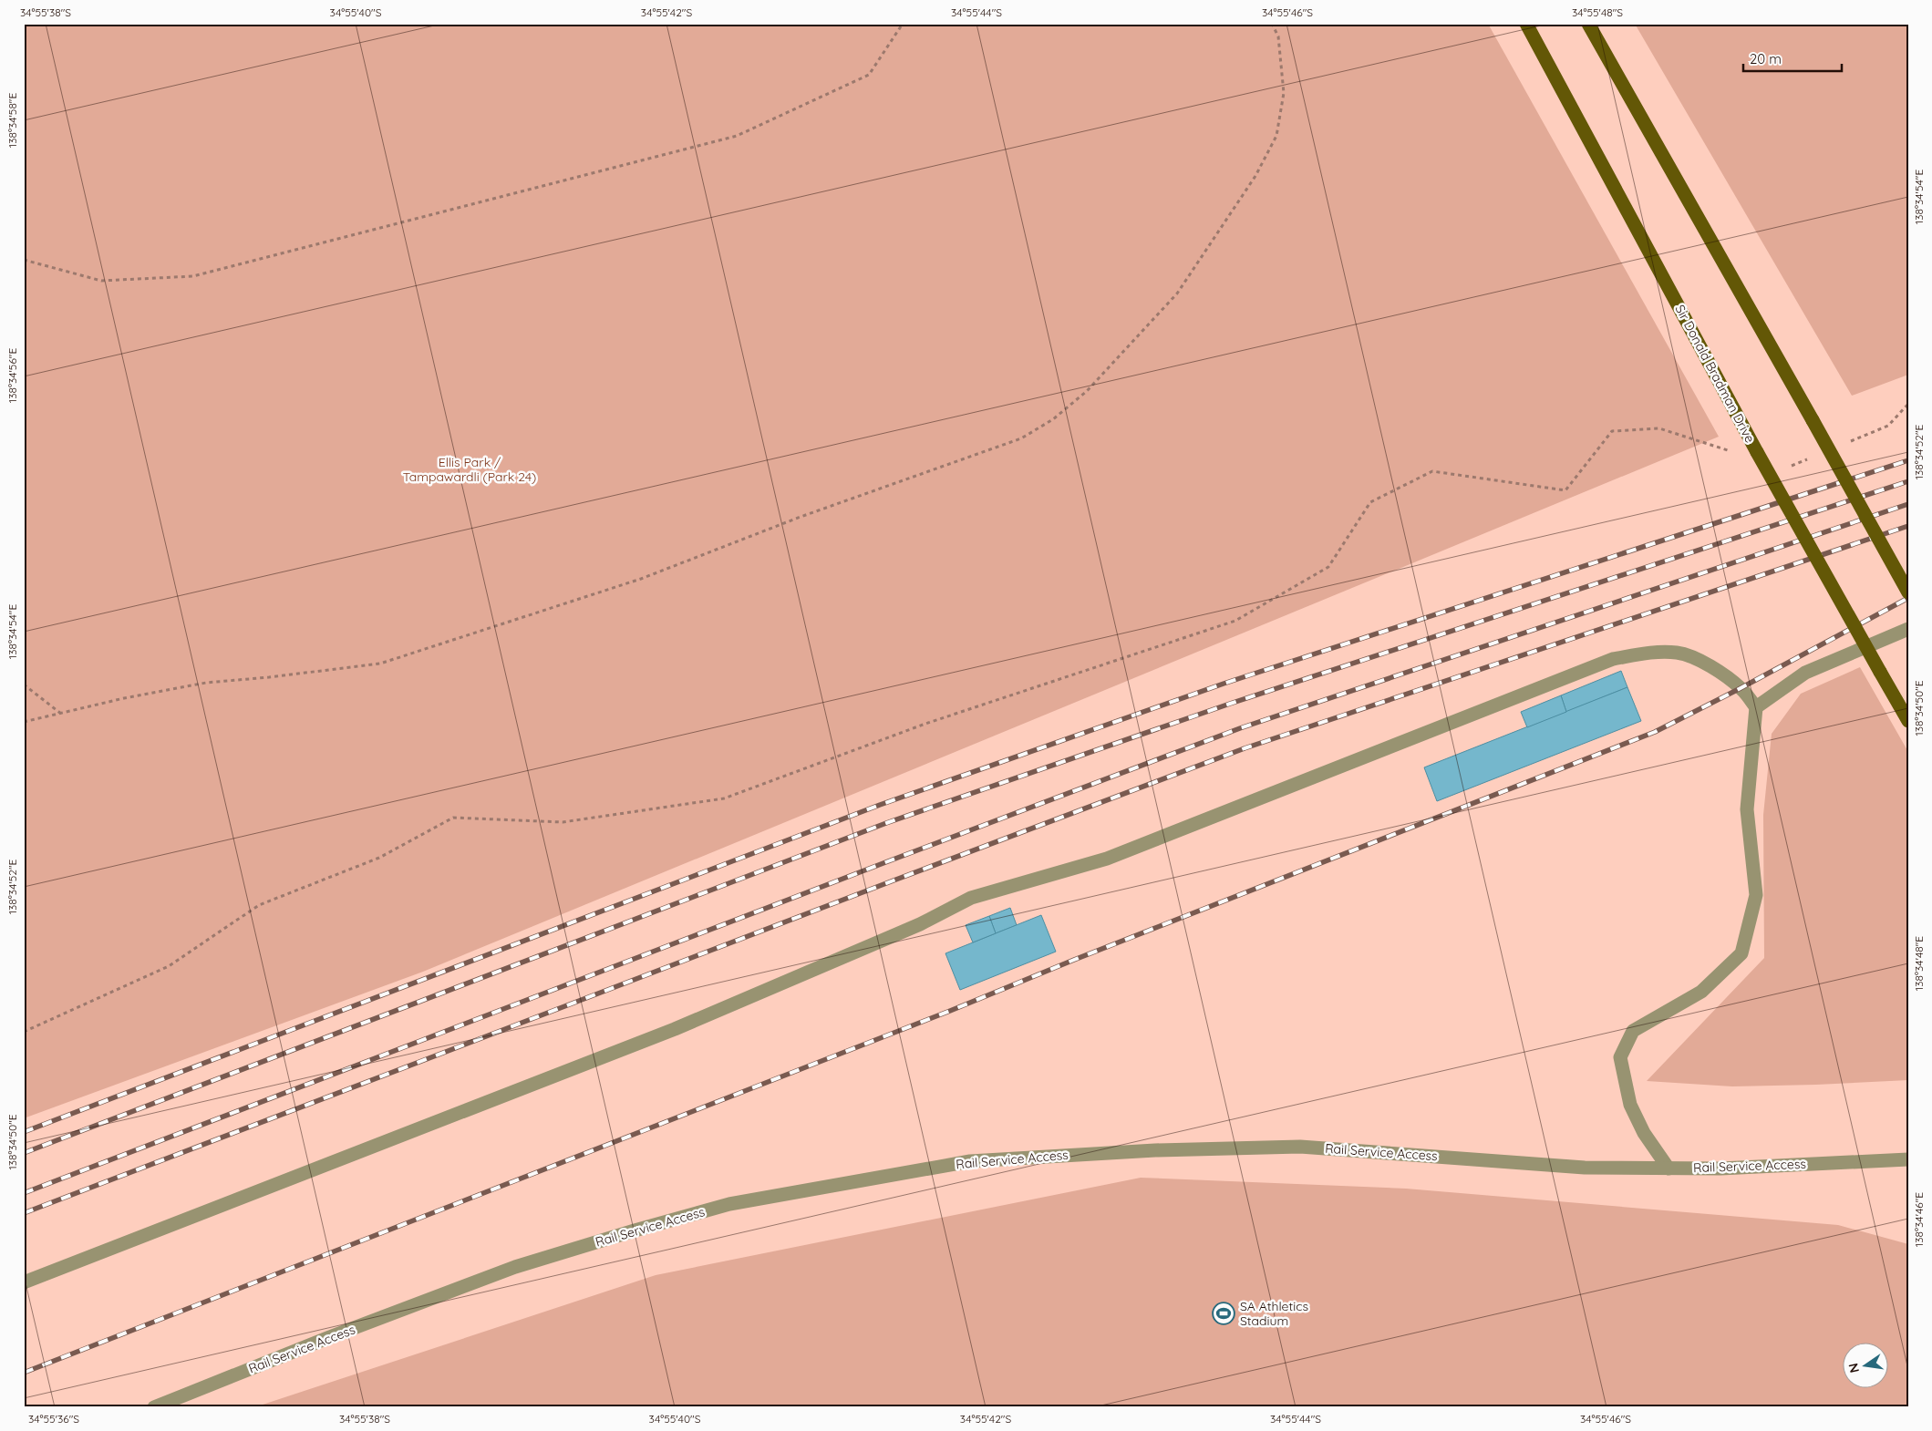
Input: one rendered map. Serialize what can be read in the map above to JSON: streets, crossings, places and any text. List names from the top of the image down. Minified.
{"streets":{"main road":["Sir Donald Bradman Drive"],"lane":["Rail Service Access"]},"parks":["Ellis Park / Tampawardli (Park 24)"],"places":{"sports":["SA Athletics Stadium"]},"scale_bar":"20 m","north":"left","coordinates":["34°55'38\"S","34°55'40\"S","34°55'42\"S","34°55'44\"S","34°55'46\"S","34°55'48\"S","138°34'58\"E","138°34'54\"E","138°34'56\"E","138°34'52\"E","138°34'50\"E","138°34'48\"E","138°34'46\"E","34°55'36\"S"]}
